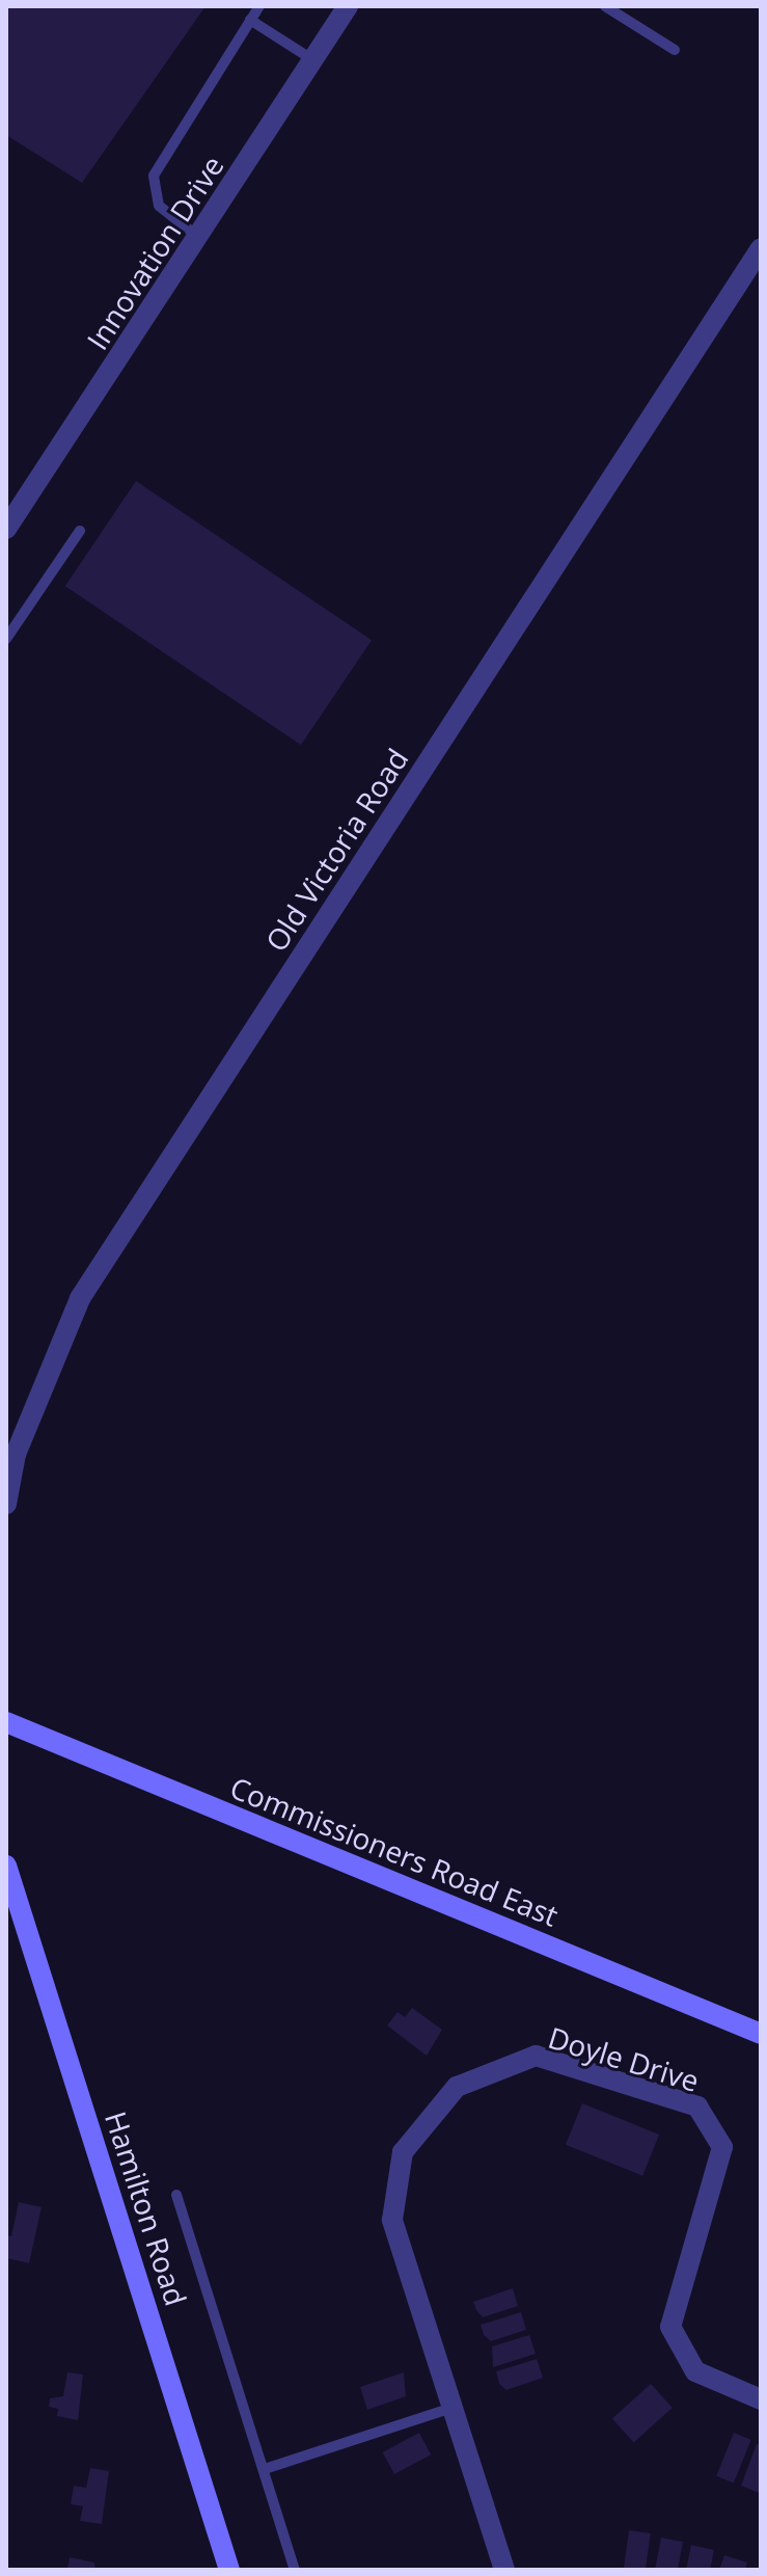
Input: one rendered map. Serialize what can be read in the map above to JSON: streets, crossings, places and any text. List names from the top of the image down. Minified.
{"streets":{"main road":["Commissioners Road East","Hamilton Road"],"street":["Innovation Drive","Old Victoria Road","Doyle Drive"]}}
